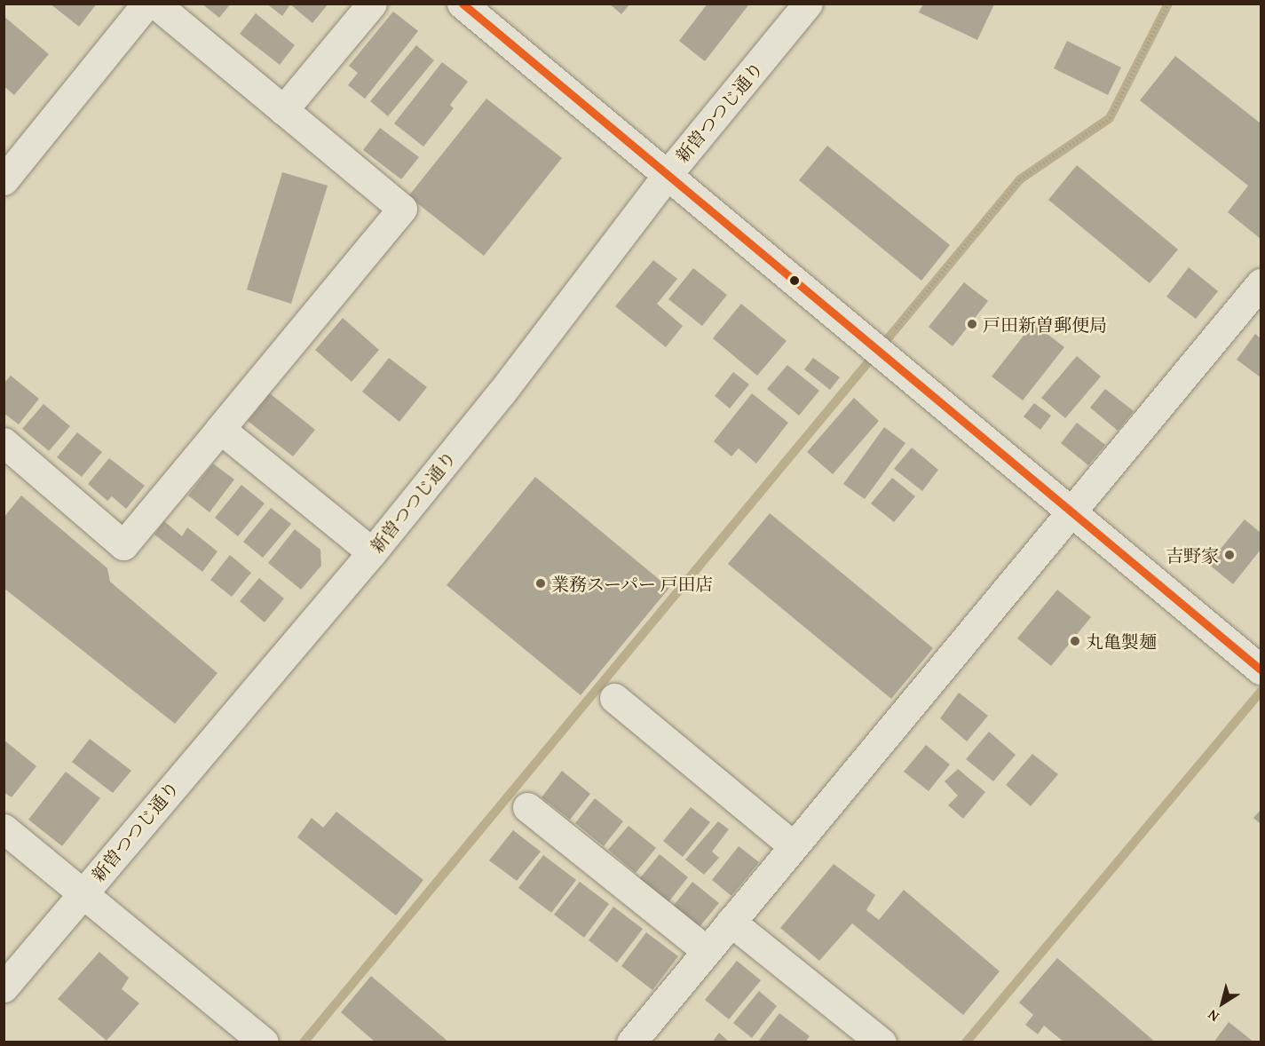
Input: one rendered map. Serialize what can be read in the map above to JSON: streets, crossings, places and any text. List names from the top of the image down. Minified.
{"streets":{"street":["新曽つつじ通り"]},"places":["戸田新曽郵便局","吉野家","業務スーパー 戸田店","丸亀製麺"],"north":"bottom left"}
